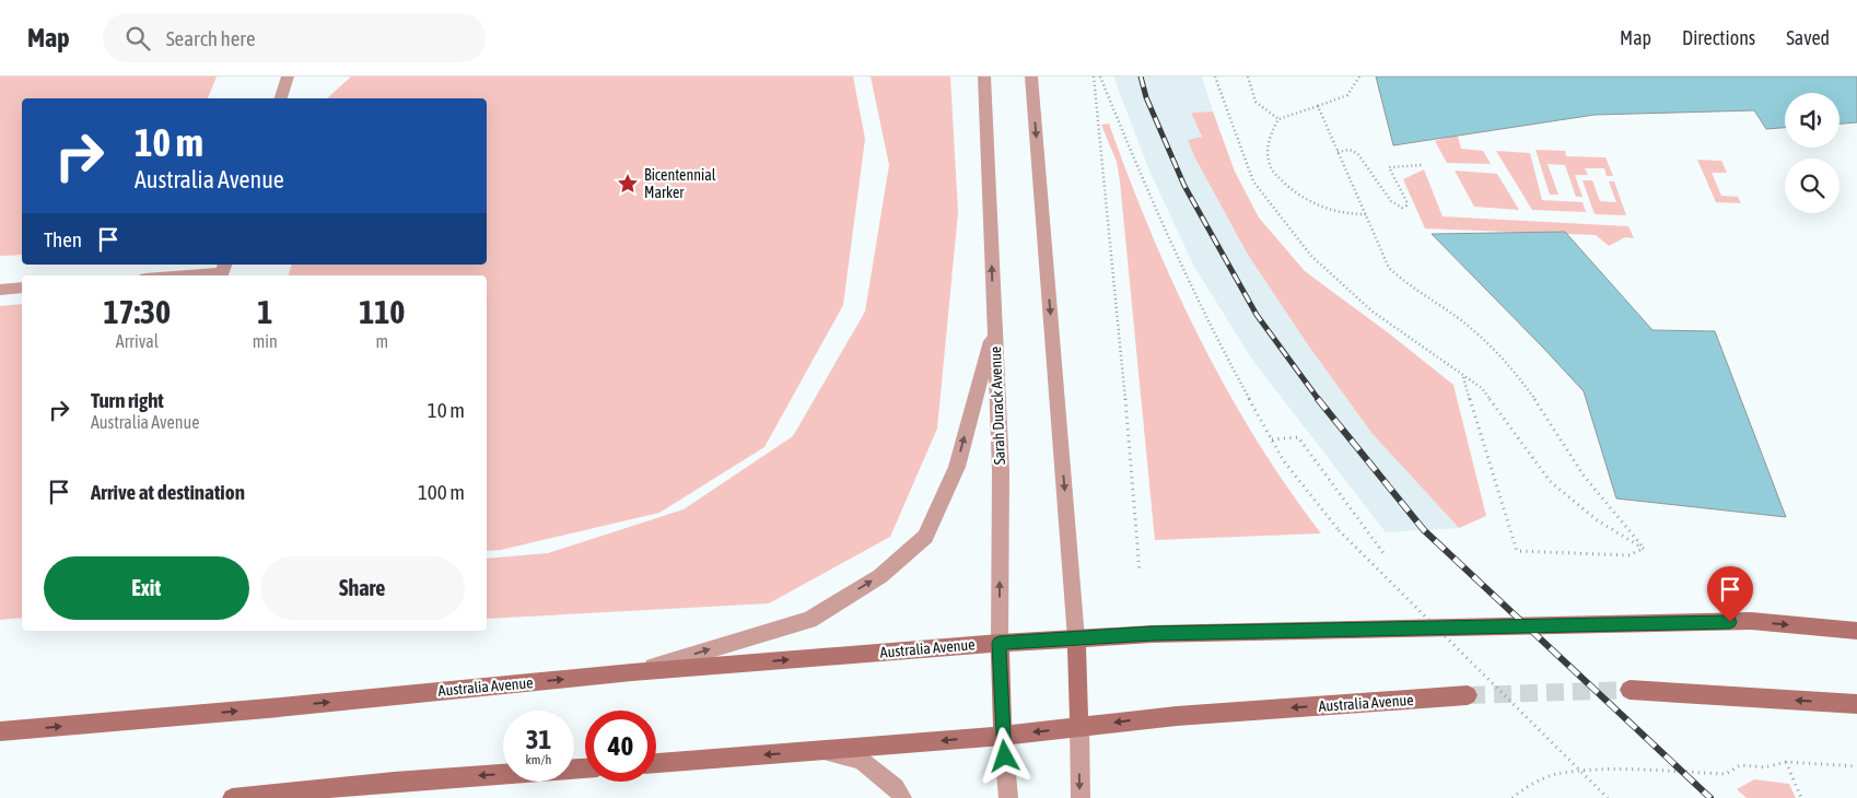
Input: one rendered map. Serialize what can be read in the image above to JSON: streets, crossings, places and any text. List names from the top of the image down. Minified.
{"streets":{"main road":["Sarah Durack Avenue","Australia Avenue"]},"crossings":[["Sarah Durack Avenue","Australia Avenue"]],"places":{"place":["Bicentennial Marker"]},"page":{"header":"Map","search":"Search here","nav":["Map","Directions","Saved"],"turn":["10 m","Australia Avenue"],"then":"Then","eta":["17:30","Arrival","1","min","110","m"],"list":[{"name":"Turn right","note":"Australia Avenue","value":"10 m"},{"name":"Arrive at destination","value":"100 m"}],"buttons":["Exit","Share"],"speed":"31 km/h","limit":"40"}}
